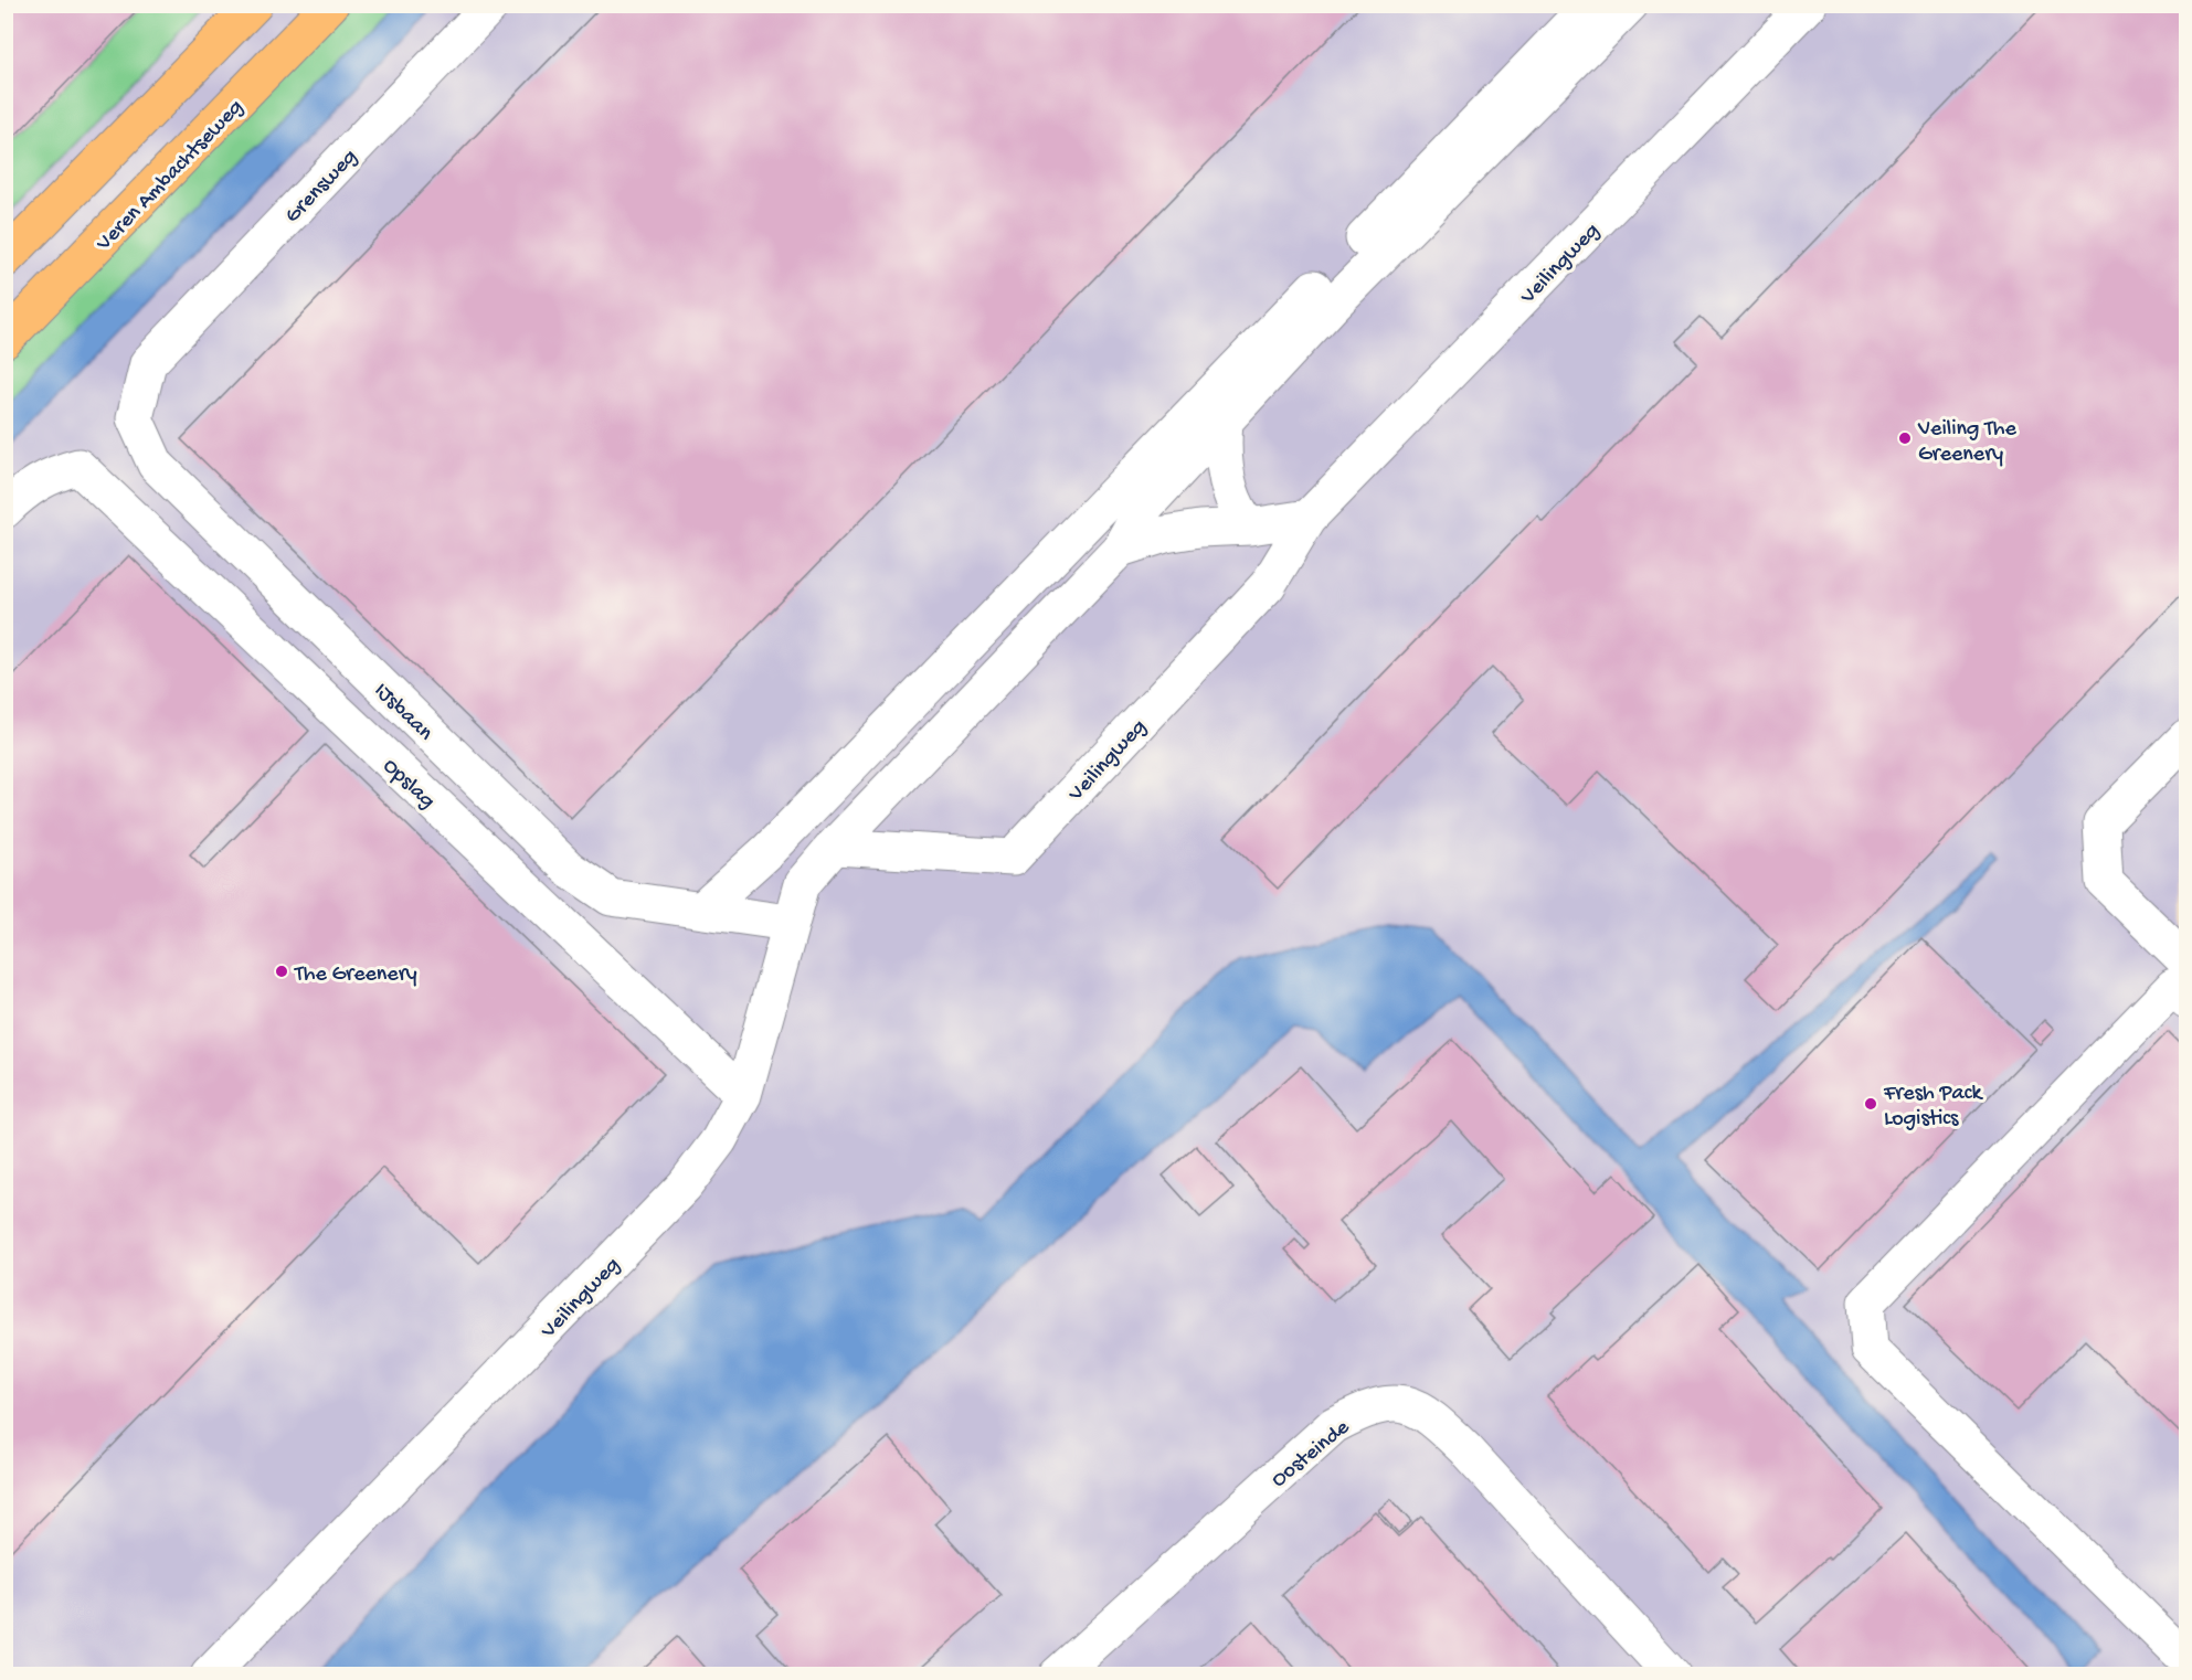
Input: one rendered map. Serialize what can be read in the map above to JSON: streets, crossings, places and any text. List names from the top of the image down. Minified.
{"streets":{"main road":["Veren Ambachtseweg"],"street":["Grensweg","Veilingweg","IJsbaan","Opslag","Oosteinde"]},"crossings":[["Grensweg","IJsbaan"],["Veilingweg","IJsbaan"],["Veilingweg","Opslag"]],"places":["Veiling The Greenery","The Greenery","Fresh Pack Logistics"]}
